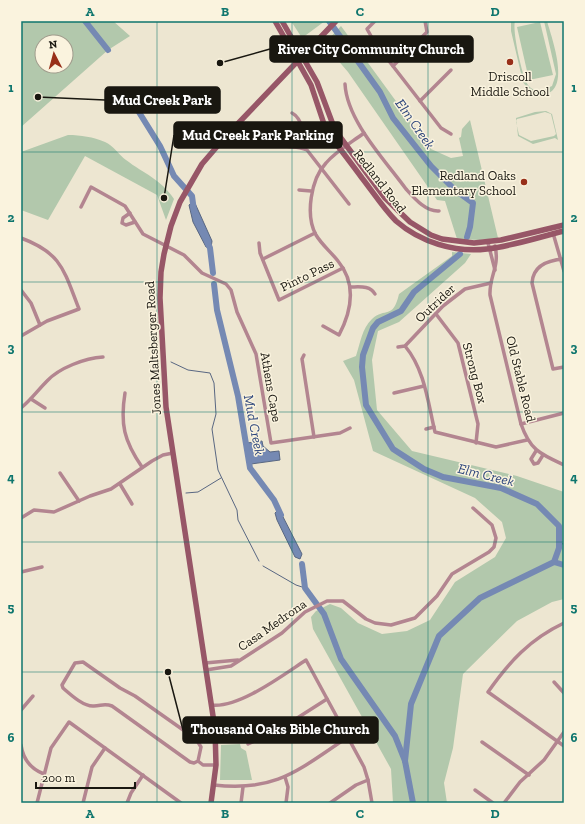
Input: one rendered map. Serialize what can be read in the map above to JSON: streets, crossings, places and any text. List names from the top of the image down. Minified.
{"streets":{"main road":["Redland Road","Jones Maltsberger Road"],"street":["Pinto Pass","Outrider","Strong Box","Old Stable Road","Athens Cape","Casa Medrona"]},"crossings":[["Redland Road","Jones Maltsberger Road"],["Redland Road","Old Stable Road"],["Outrider","Strong Box"],["Outrider","Old Stable Road"],["Jones Maltsberger Road","Athens Cape"],["Jones Maltsberger Road","Casa Medrona"]],"water":["Elm Creek","Mud Creek"],"places":["Driscoll Middle School","River City Community Church","Mud Creek Park","Redland Oaks Elementary School","Mud Creek Park Parking","Thousand Oaks Bible Church"],"scale_bar":"200 m","north":"top","grid":{"columns":["A","B","C","D"],"rows":["1","2","3","4","5","6"]}}
